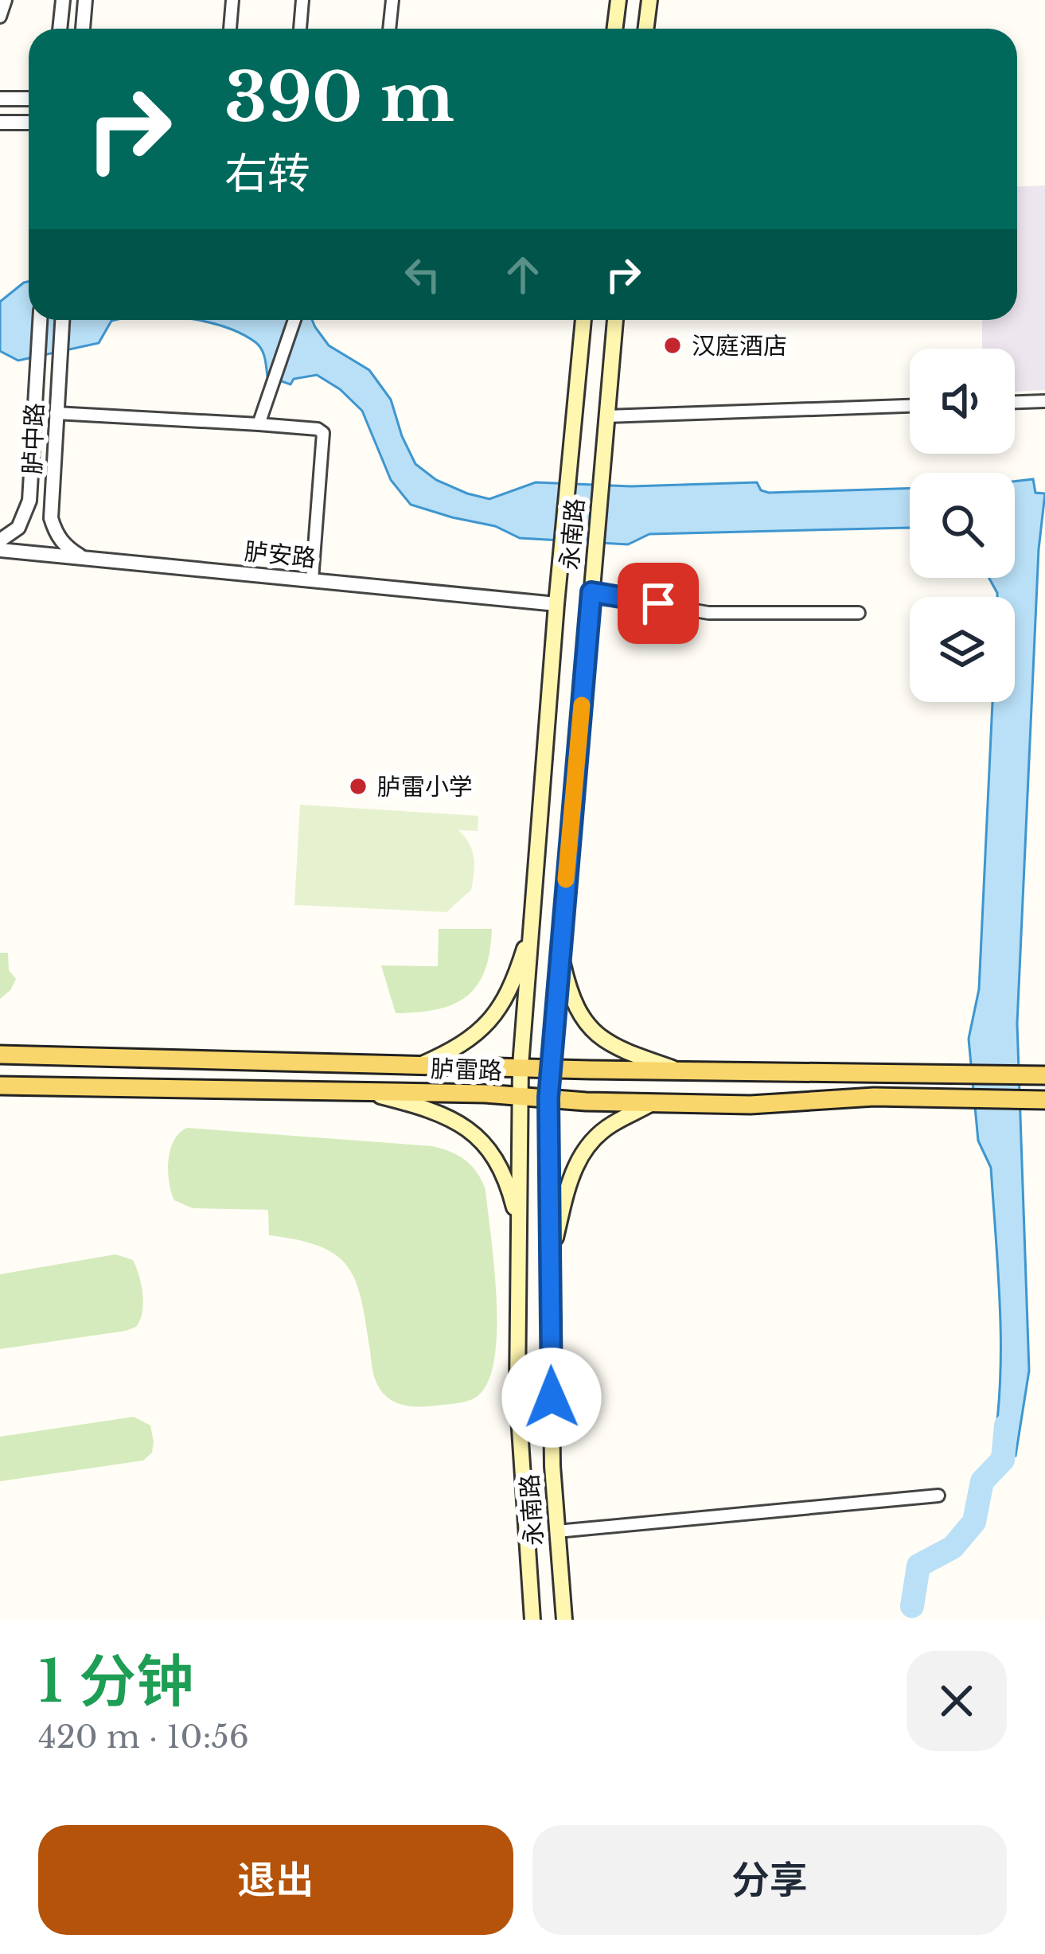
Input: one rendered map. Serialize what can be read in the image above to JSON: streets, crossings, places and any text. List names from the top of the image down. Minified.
{"streets":{"main road":["永南路","胪雷路"],"street":["胪中路","胪安路"]},"crossings":[["胪中路","胪安路"],["永南路","胪雷路"]],"places":["汉庭酒店","胪雷小学"],"page":{"turn":["390 m","右转"],"heading":["1 分钟","420 m · 10:56"],"buttons":["退出","分享"]}}
